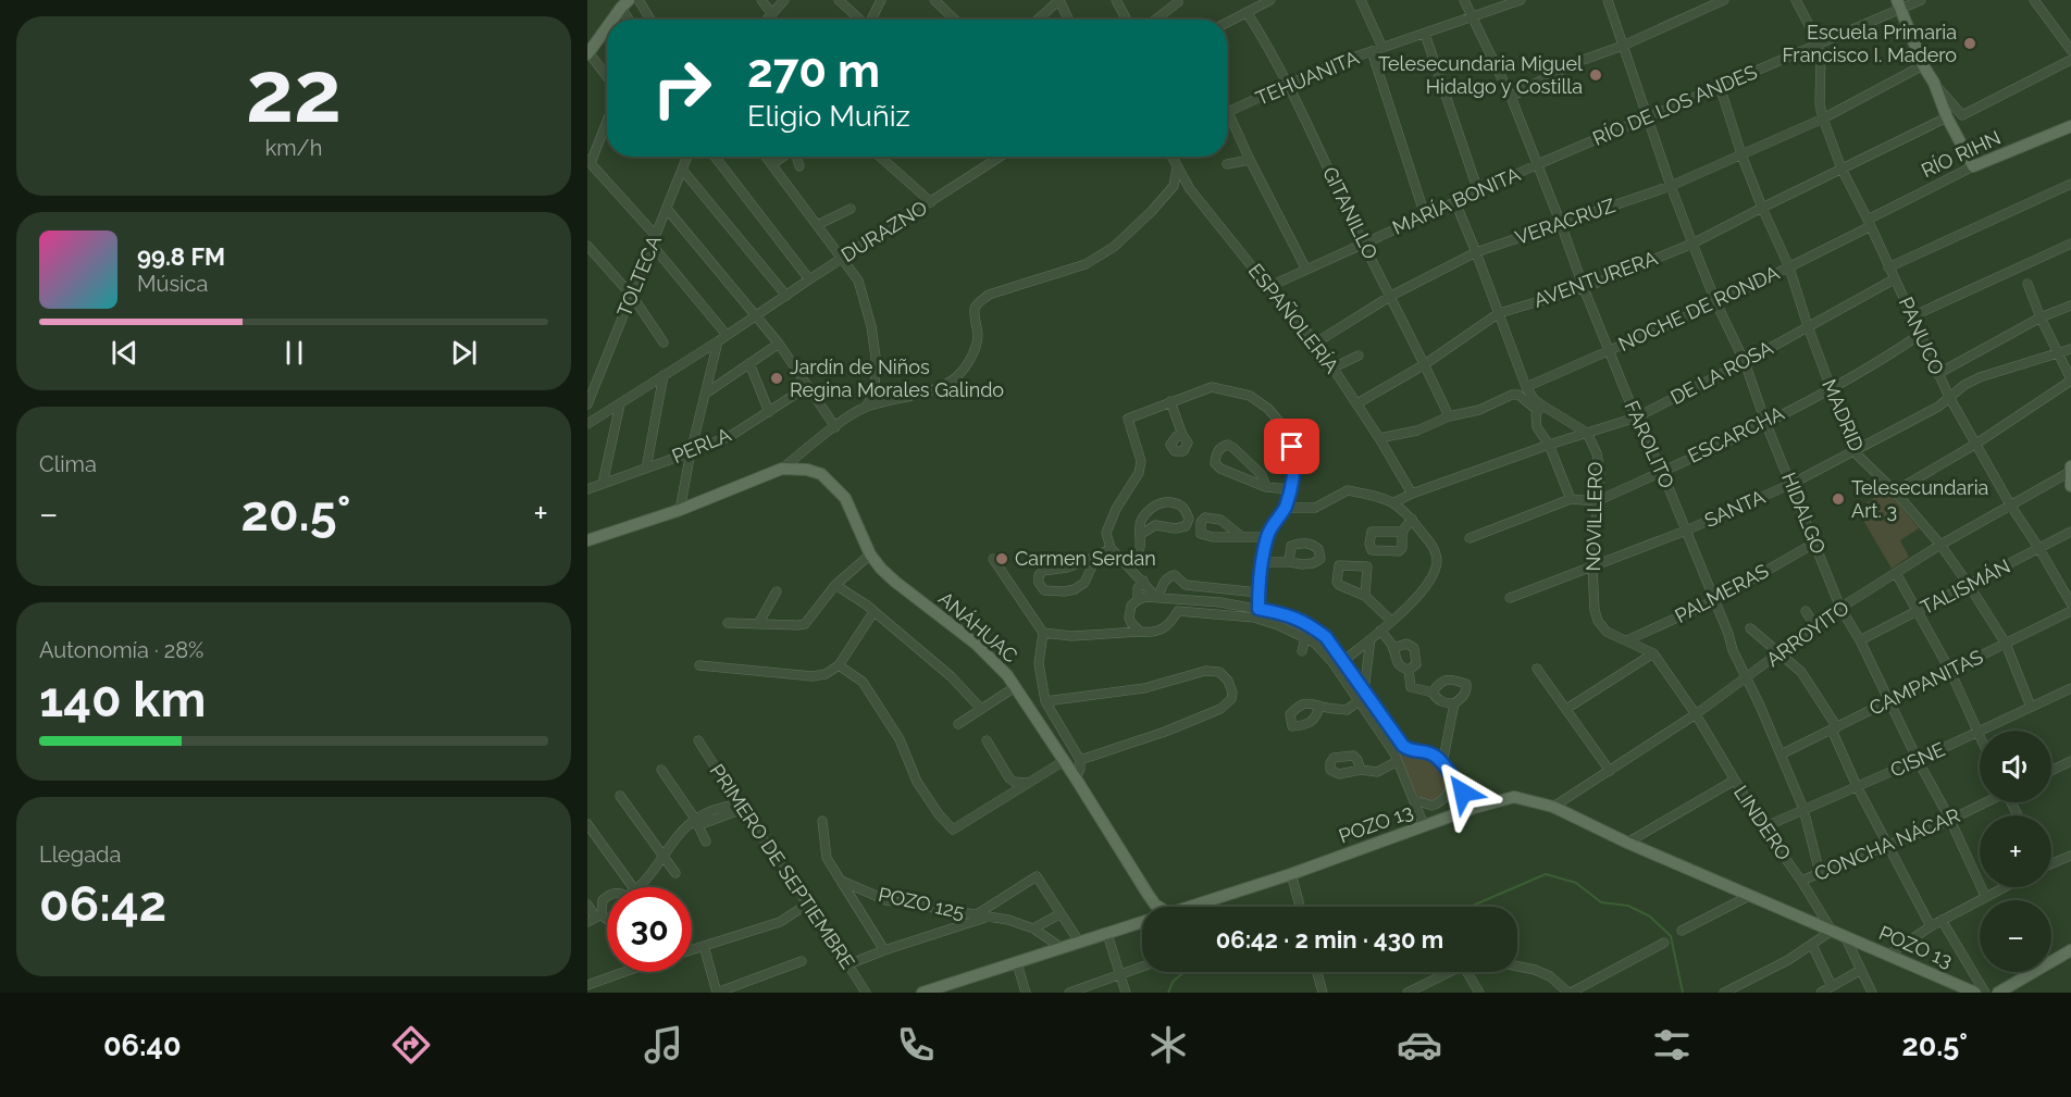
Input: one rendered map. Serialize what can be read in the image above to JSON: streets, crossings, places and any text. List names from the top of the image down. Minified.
{"streets":{"main road":["RÍO RIHN","ANÁHUAC","POZO 13"],"street":["TEHUANITA","RÍO DE LOS ANDES","MARÍA BONITA","GITANILLO","VERACRUZ","DURAZNO","TOLTECA","AVENTURERA","NOCHE DE RONDA","ESPAÑOLERÍA","PANUCO","DE LA ROSA","MADRID","ESCARCHA","FAROLITO","PERLA","SANTA","HIDALGO","NOVILLERO","TALISMÁN","PALMERAS","ARROYITO","CAMPANITAS","CISNE","LINDERO","CONCHA NÁCAR","PRIMERO DE SEPTIEMBRE","POZO 125"]},"crossings":[["TEHUANITA","GITANILLO"],["TEHUANITA","FAROLITO"],["RÍO DE LOS ANDES","MARÍA BONITA"],["RÍO DE LOS ANDES","PANUCO"],["RÍO DE LOS ANDES","MADRID"],["RÍO DE LOS ANDES","FAROLITO"],["RÍO DE LOS ANDES","HIDALGO"],["RÍO RIHN","NOCHE DE RONDA"],["RÍO RIHN","PANUCO"],["MARÍA BONITA","GITANILLO"],["MARÍA BONITA","ESPAÑOLERÍA"],["MARÍA BONITA","FAROLITO"],["MARÍA BONITA","NOVILLERO"],["GITANILLO","VERACRUZ"],["GITANILLO","AVENTURERA"],["VERACRUZ","ESPAÑOLERÍA"],["VERACRUZ","PANUCO"],["VERACRUZ","MADRID"],["VERACRUZ","FAROLITO"],["VERACRUZ","HIDALGO"],["VERACRUZ","NOVILLERO"],["AVENTURERA","ESPAÑOLERÍA"],["AVENTURERA","PANUCO"],["AVENTURERA","MADRID"],["AVENTURERA","FAROLITO"],["AVENTURERA","HIDALGO"],["AVENTURERA","NOVILLERO"],["NOCHE DE RONDA","PANUCO"],["NOCHE DE RONDA","MADRID"],["NOCHE DE RONDA","FAROLITO"],["NOCHE DE RONDA","HIDALGO"],["NOCHE DE RONDA","NOVILLERO"],["ESPAÑOLERÍA","DE LA ROSA"],["PANUCO","DE LA ROSA"],["PANUCO","ESCARCHA"],["PANUCO","SANTA"],["PANUCO","TALISMÁN"],["PANUCO","ARROYITO"],["DE LA ROSA","MADRID"],["DE LA ROSA","FAROLITO"],["DE LA ROSA","HIDALGO"],["DE LA ROSA","NOVILLERO"],["MADRID","ESCARCHA"],["MADRID","SANTA"],["MADRID","TALISMÁN"],["MADRID","ARROYITO"],["MADRID","CAMPANITAS"],["MADRID","CISNE"],["ESCARCHA","FAROLITO"],["ESCARCHA","HIDALGO"],["ESCARCHA","NOVILLERO"],["FAROLITO","SANTA"],["FAROLITO","PALMERAS"],["FAROLITO","ARROYITO"],["FAROLITO","CAMPANITAS"],["FAROLITO","CISNE"],["FAROLITO","CONCHA NÁCAR"],["SANTA","HIDALGO"],["SANTA","NOVILLERO"],["HIDALGO","TALISMÁN"],["HIDALGO","PALMERAS"],["HIDALGO","ARROYITO"],["HIDALGO","CAMPANITAS"],["HIDALGO","CISNE"],["HIDALGO","CONCHA NÁCAR"],["NOVILLERO","PALMERAS"],["ARROYITO","LINDERO"],["ARROYITO","POZO 13"],["CISNE","LINDERO"],["LINDERO","POZO 13"],["LINDERO","CONCHA NÁCAR"],["POZO 13","POZO 125"]],"places":["Escuela Primaria Francisco I. Madero","Telesecundaria Miguel Hidalgo y Costilla","Jardín de Niños Regina Morales Galindo","Telesecundaria Art. 3","Carmen Serdan"],"page":{"tile":[["22","km/h"],"Clima",["Autonomía · 28%","140 km"],["Llegada","06:42"]],"turn":["270 m","Eligio Muñiz"],"song":["99.8 FM","Música"],"heat":["−","20.5°","+"],"map_buttons":["+","−"],"limit":"30","trip":"06:42 · 2 min · 430 m","tabs":["06:40","20.5°"]}}
